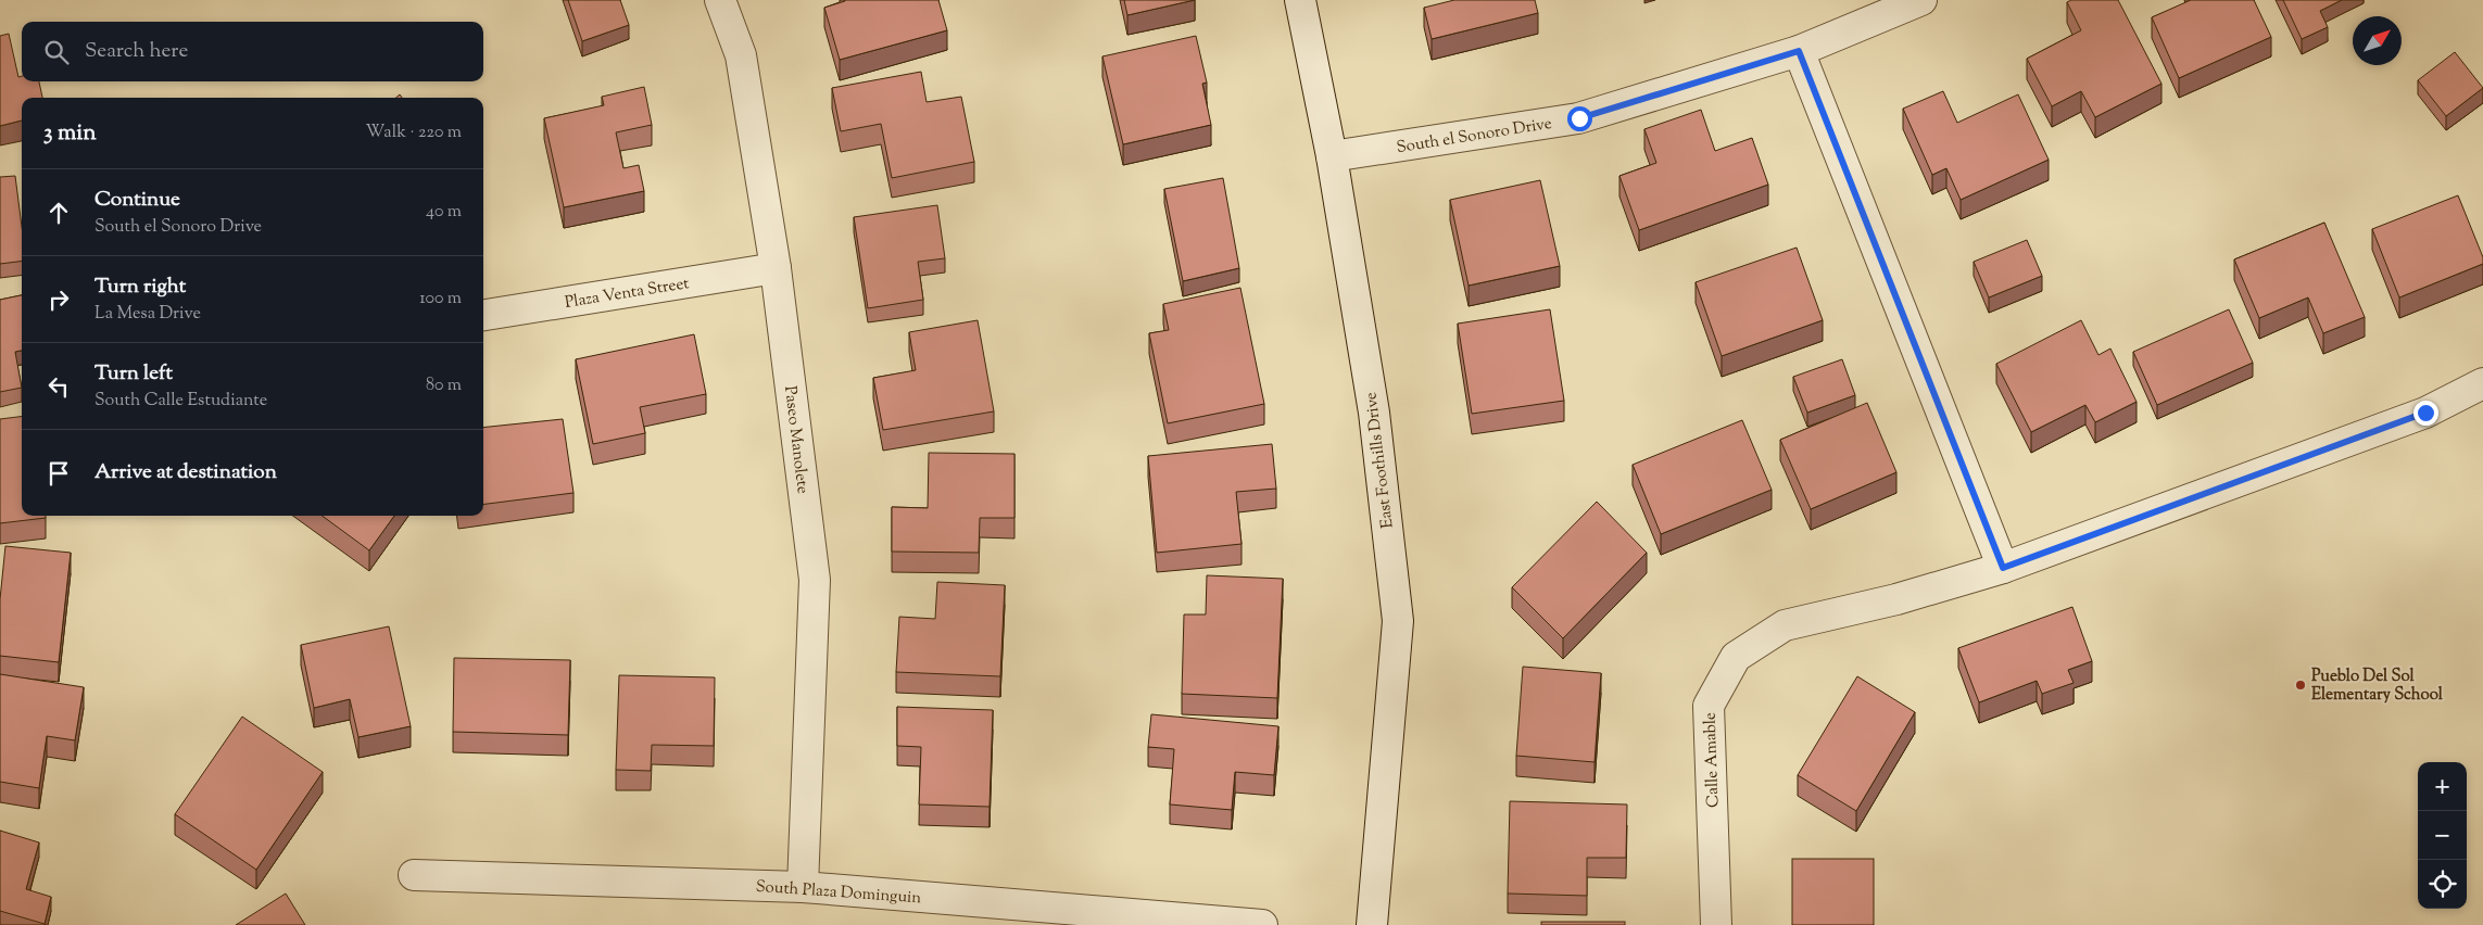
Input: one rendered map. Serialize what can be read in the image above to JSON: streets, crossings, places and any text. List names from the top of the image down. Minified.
{"streets":{"street":["South el Sonoro Drive","Plaza Venta Street","Paseo Manolete","East Foothills Drive","Calle Amable","South Plaza Dominguin"]},"crossings":[["South el Sonoro Drive","East Foothills Drive"],["Plaza Venta Street","Paseo Manolete"],["Paseo Manolete","South Plaza Dominguin"]],"places":["Pueblo Del Sol Elementary School"],"north":"top right","page":{"search":"Search here","heading":["3 min","Walk · 220 m"],"list":[["Continue","South el Sonoro Drive","40 m"],["Turn right","La Mesa Drive","100 m"],["Turn left","South Calle Estudiante","80 m"],"Arrive at destination"],"map_buttons":["+","−"]}}
